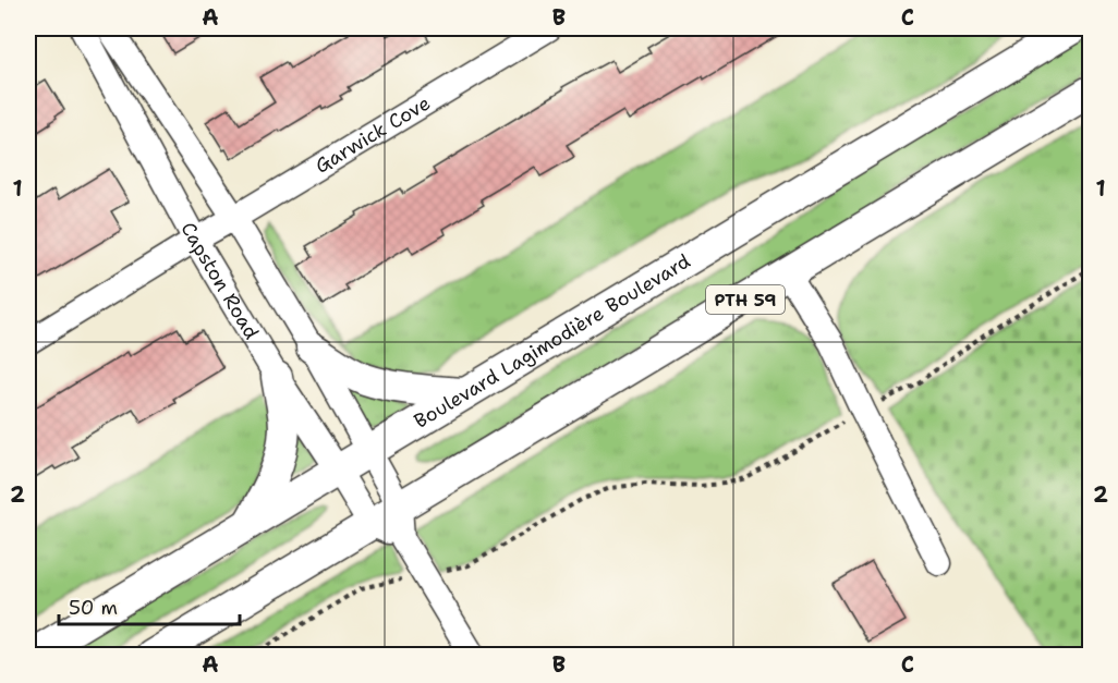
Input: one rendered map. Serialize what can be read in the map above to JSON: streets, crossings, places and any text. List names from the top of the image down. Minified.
{"streets":{"main road":["PTH 59","Boulevard Lagimodière Boulevard"],"street":["Garwick Cove","Capston Road"]},"crossings":[["Garwick Cove","Capston Road"],["Capston Road","PTH 59"],["Capston Road","Boulevard Lagimodière Boulevard"]],"scale_bar":"50 m","grid":{"columns":["A","B","C"],"rows":["1","2"]}}
